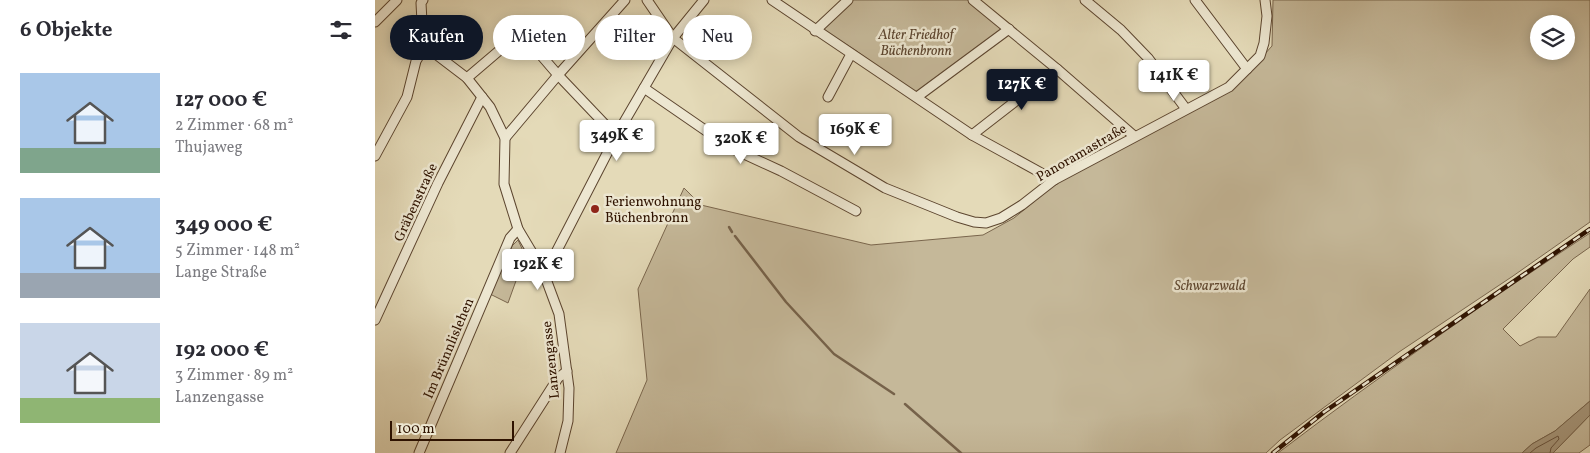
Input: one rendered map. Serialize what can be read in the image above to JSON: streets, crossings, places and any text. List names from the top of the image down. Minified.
{"streets":{"street":["Panoramastraße","Gräbenstraße","Im Brünnlislehen","Lanzengasse"]},"crossings":[["Gräbenstraße","Lanzengasse"],["Im Brünnlislehen","Lanzengasse"]],"parks":["Alter Friedhof Büchenbronn","Schwarzwald"],"places":["Ferienwohnung Büchenbronn"],"scale_bar":"100 m","page":{"heading":"6 Objekte","chip":["Kaufen","Mieten","Filter","Neu"],"list":[{"name":"127 000 €","note":"2 Zimmer · 68 m² · Thujaweg"},{"name":"349 000 €","note":"5 Zimmer · 148 m² · Lange Straße"},{"name":"192 000 €","note":"3 Zimmer · 89 m² · Lanzengasse"}],"price":["141K €","127K €","169K €","349K €","320K €","192K €"],"scale":"100 m"}}
